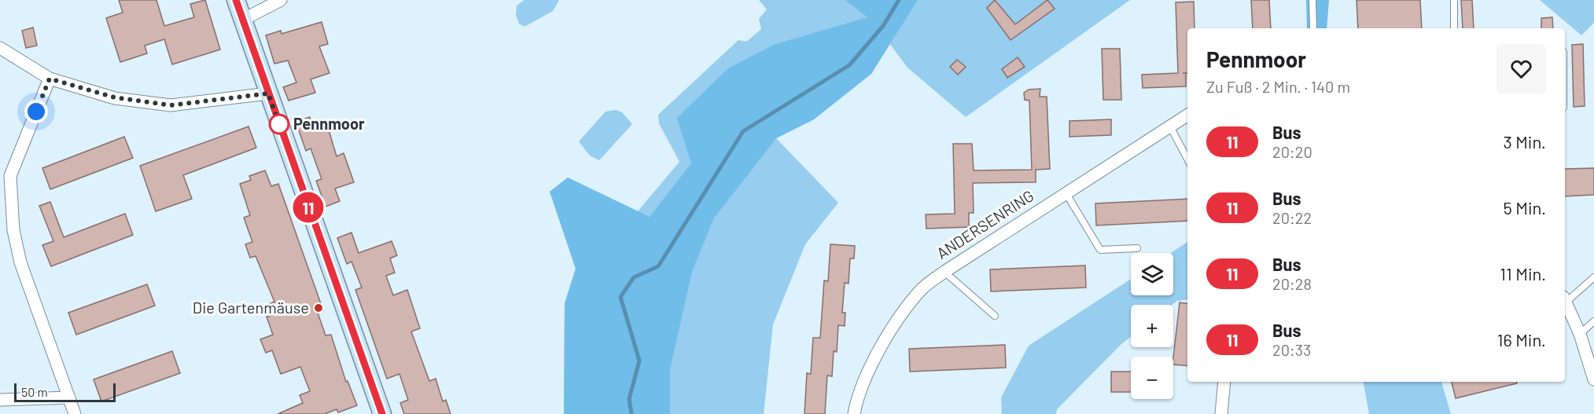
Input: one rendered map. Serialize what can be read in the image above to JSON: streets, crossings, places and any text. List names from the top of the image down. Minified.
{"streets":{"street":["ANDERSENRING"]},"places":["Pennmoor","Die Gartenmäuse"],"lines":["bus line 11"],"scale_bar":"50 m","page":{"on_map":"11","heading":["Pennmoor","Zu Fuß · 2 Min. · 140 m"],"list":[{"mark":"11","name":"Bus","note":"20:20","value":"3 Min."},{"mark":"11","name":"Bus","note":"20:22","value":"5 Min."},{"mark":"11","name":"Bus","note":"20:28","value":"11 Min."},{"mark":"11","name":"Bus","note":"20:33","value":"16 Min."}],"map_buttons":["+","−"],"scale":"50 m"}}
